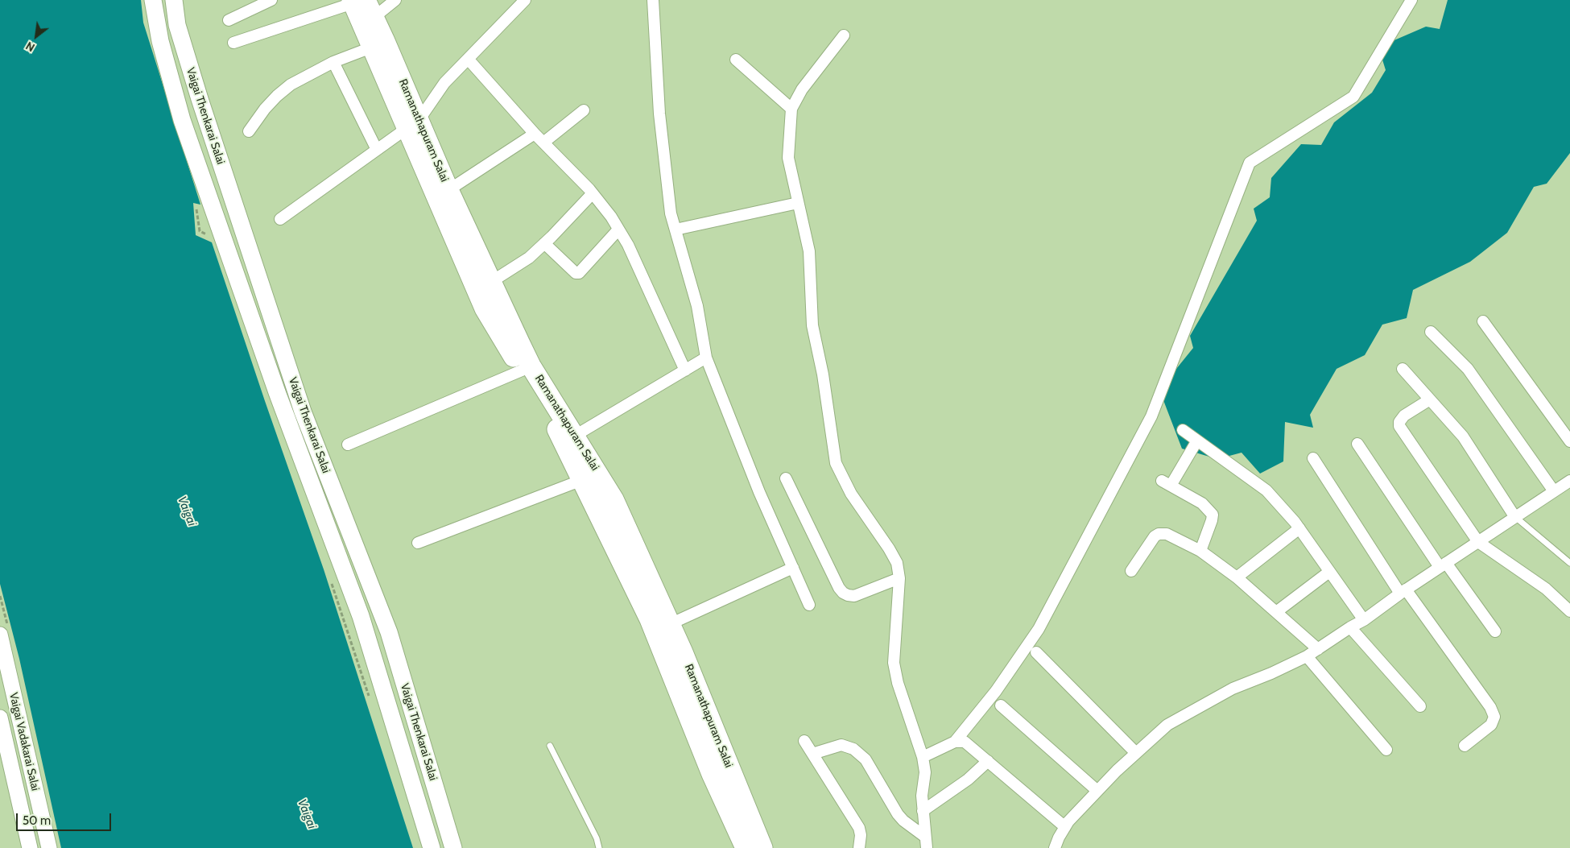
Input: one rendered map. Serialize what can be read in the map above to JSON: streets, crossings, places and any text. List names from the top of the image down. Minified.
{"streets":{"highway":["Ramanathapuram Salai"],"main road":["Vaigai Thenkarai Salai"],"street":["Vaigai Vadakarai Salai"]},"water":["Vaigai"],"scale_bar":"50 m","north":"bottom left"}
